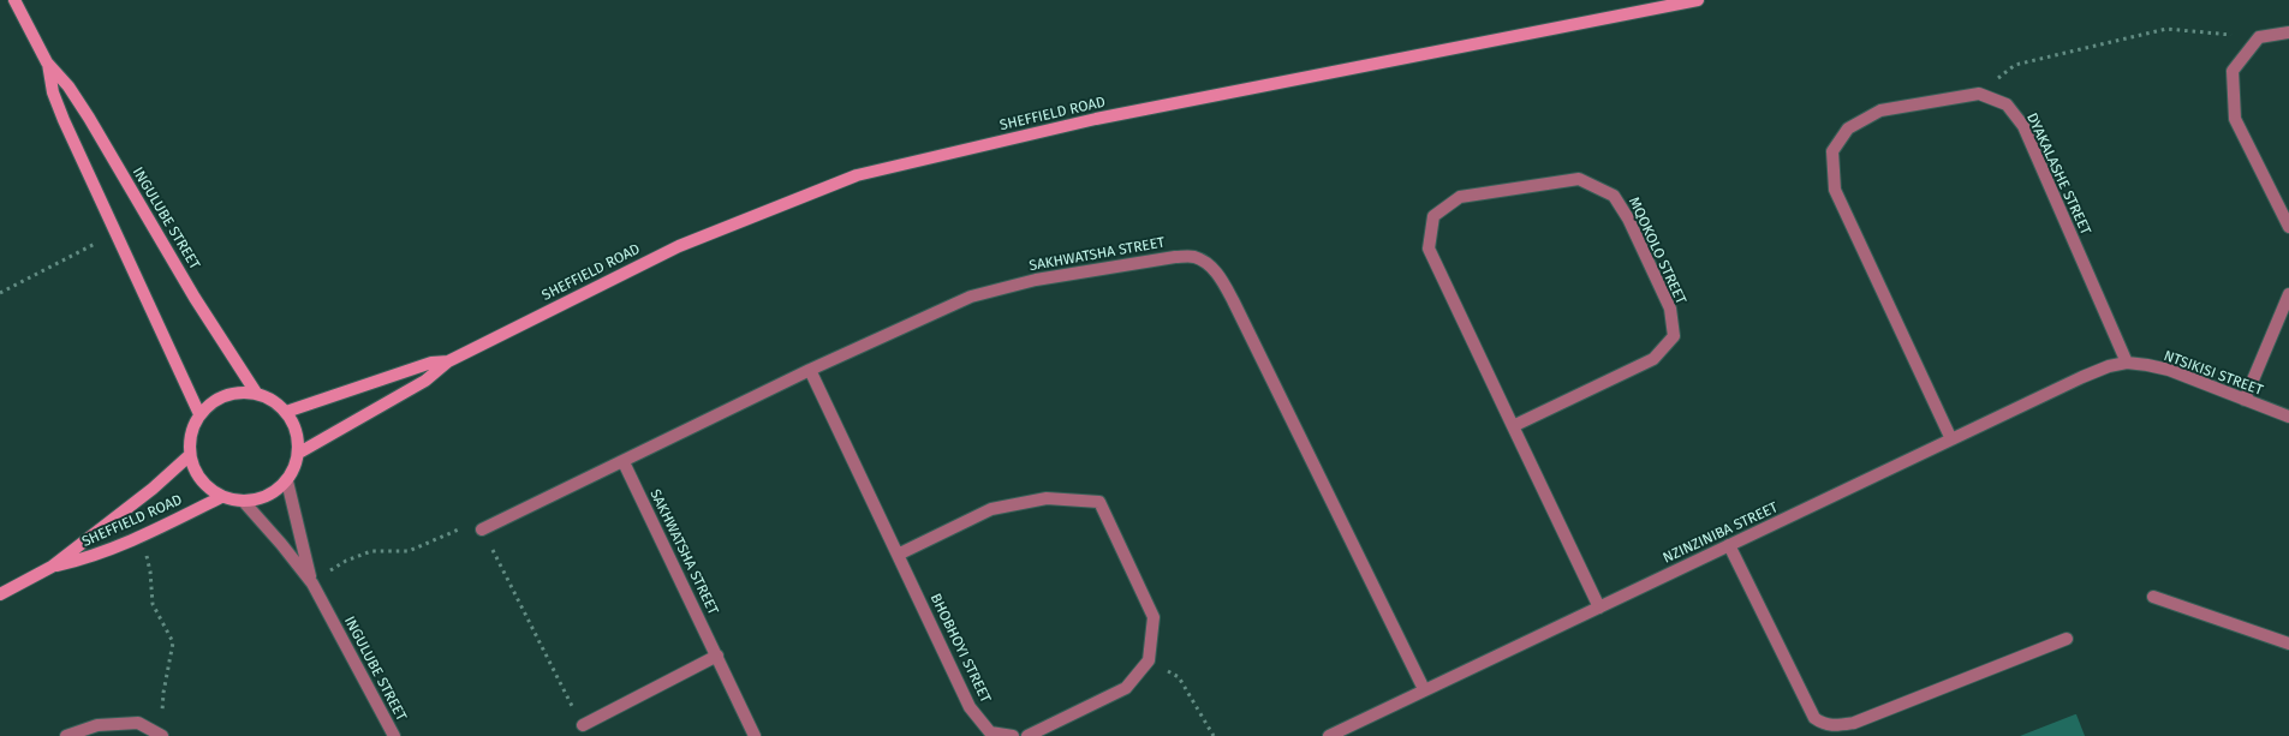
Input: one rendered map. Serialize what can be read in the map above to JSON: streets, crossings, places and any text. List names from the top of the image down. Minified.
{"streets":{"street":["SHEFFIELD ROAD","DYAKALASHE STREET","INGULUBE STREET","MQOKOLO STREET","SAKHWATSHA STREET","NTSIKISI STREET","NZINZINIBA STREET","BHOBHOYI STREET"]},"crossings":[["SHEFFIELD ROAD","INGULUBE STREET"],["DYAKALASHE STREET","NTSIKISI STREET"],["DYAKALASHE STREET","NZINZINIBA STREET"],["MQOKOLO STREET","NZINZINIBA STREET"],["SAKHWATSHA STREET","NZINZINIBA STREET"],["SAKHWATSHA STREET","BHOBHOYI STREET"],["NTSIKISI STREET","NZINZINIBA STREET"]]}
